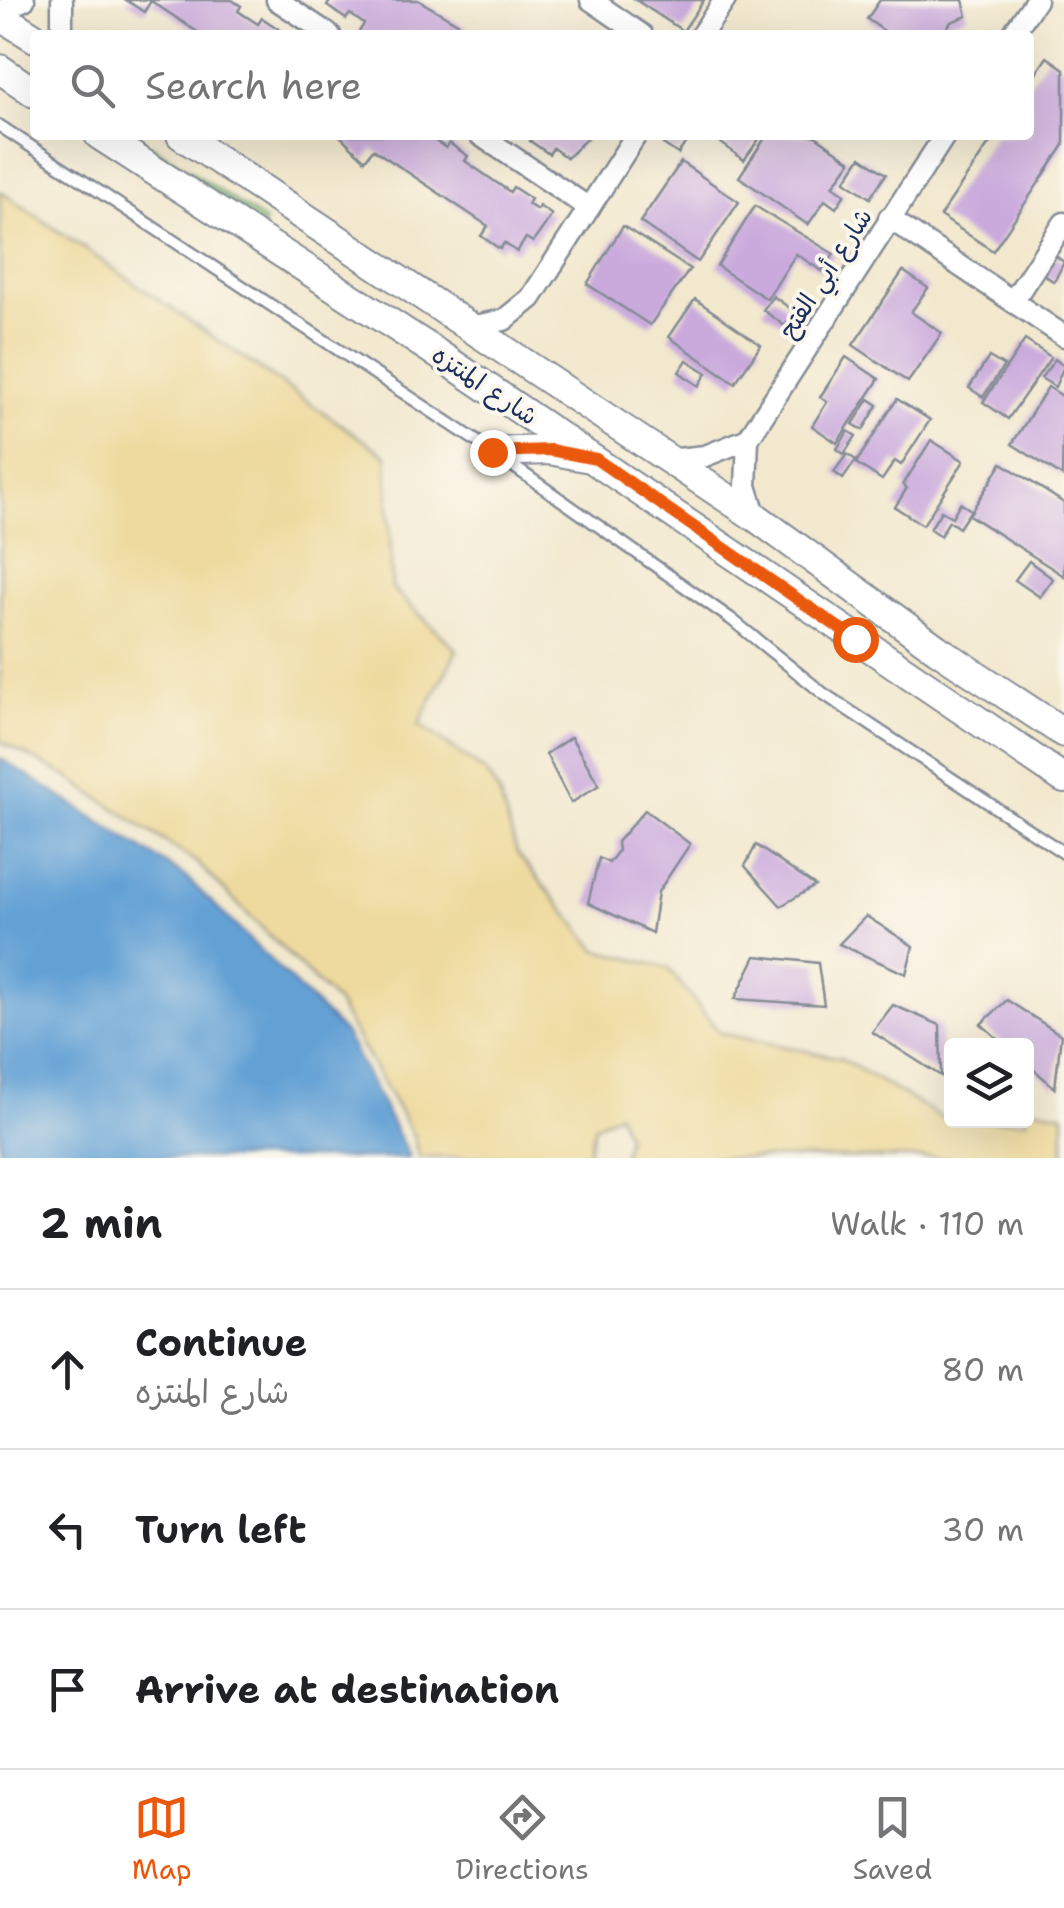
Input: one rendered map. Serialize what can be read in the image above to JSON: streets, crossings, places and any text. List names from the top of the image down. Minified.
{"streets":{"main road":["شارع المنتزه"],"street":["شارع أبي الفتح"]},"page":{"search":"Search here","heading":["2 min","Walk · 110 m"],"list":[["Continue","شارع المنتزه","80 m"],["Turn left","30 m"],"Arrive at destination"],"nav":["Map","Directions","Saved"]}}
